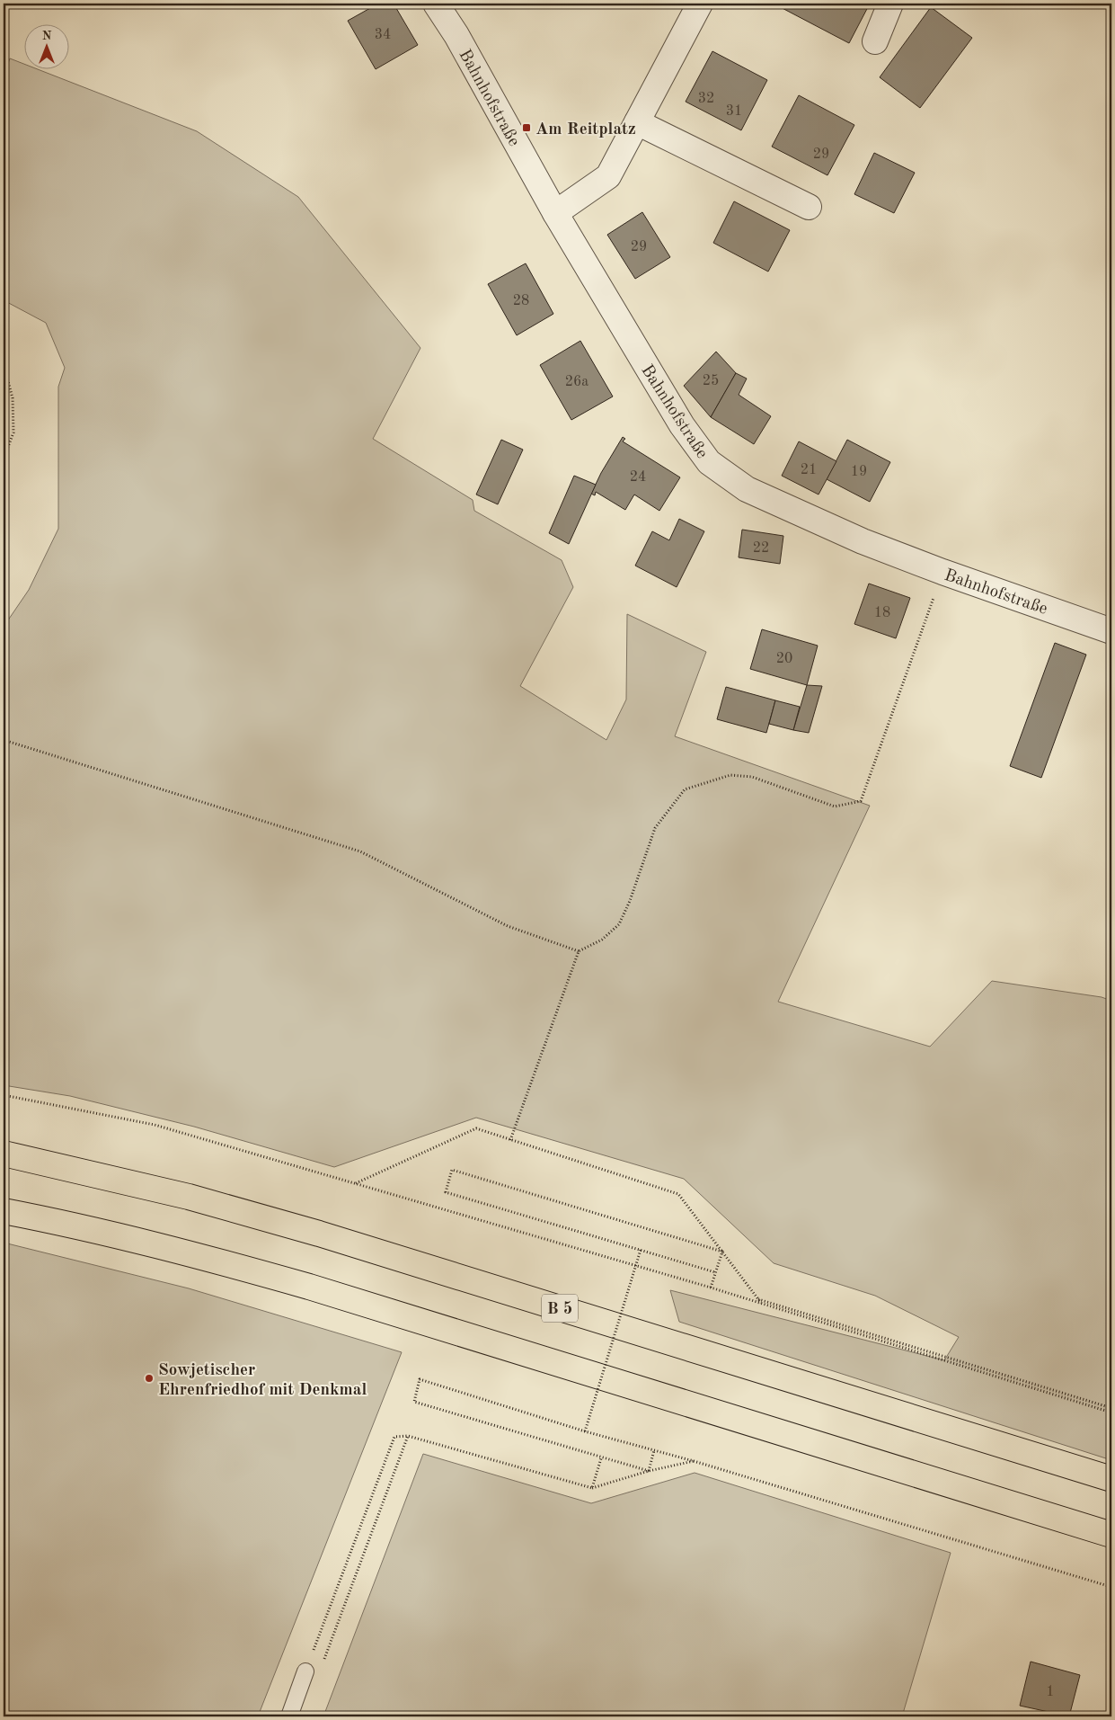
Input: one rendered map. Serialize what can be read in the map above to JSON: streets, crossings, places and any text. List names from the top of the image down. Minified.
{"streets":{"highway":["B 5"],"street":["Bahnhofstraße"]},"places":{"transit":["Am Reitplatz"],"other":["Sowjetischer Ehrenfriedhof mit Denkmal"]},"house_numbers":["34","32","31","29","29","28","25","26a","21","19","24","22","18","20","1"],"north":"top"}
